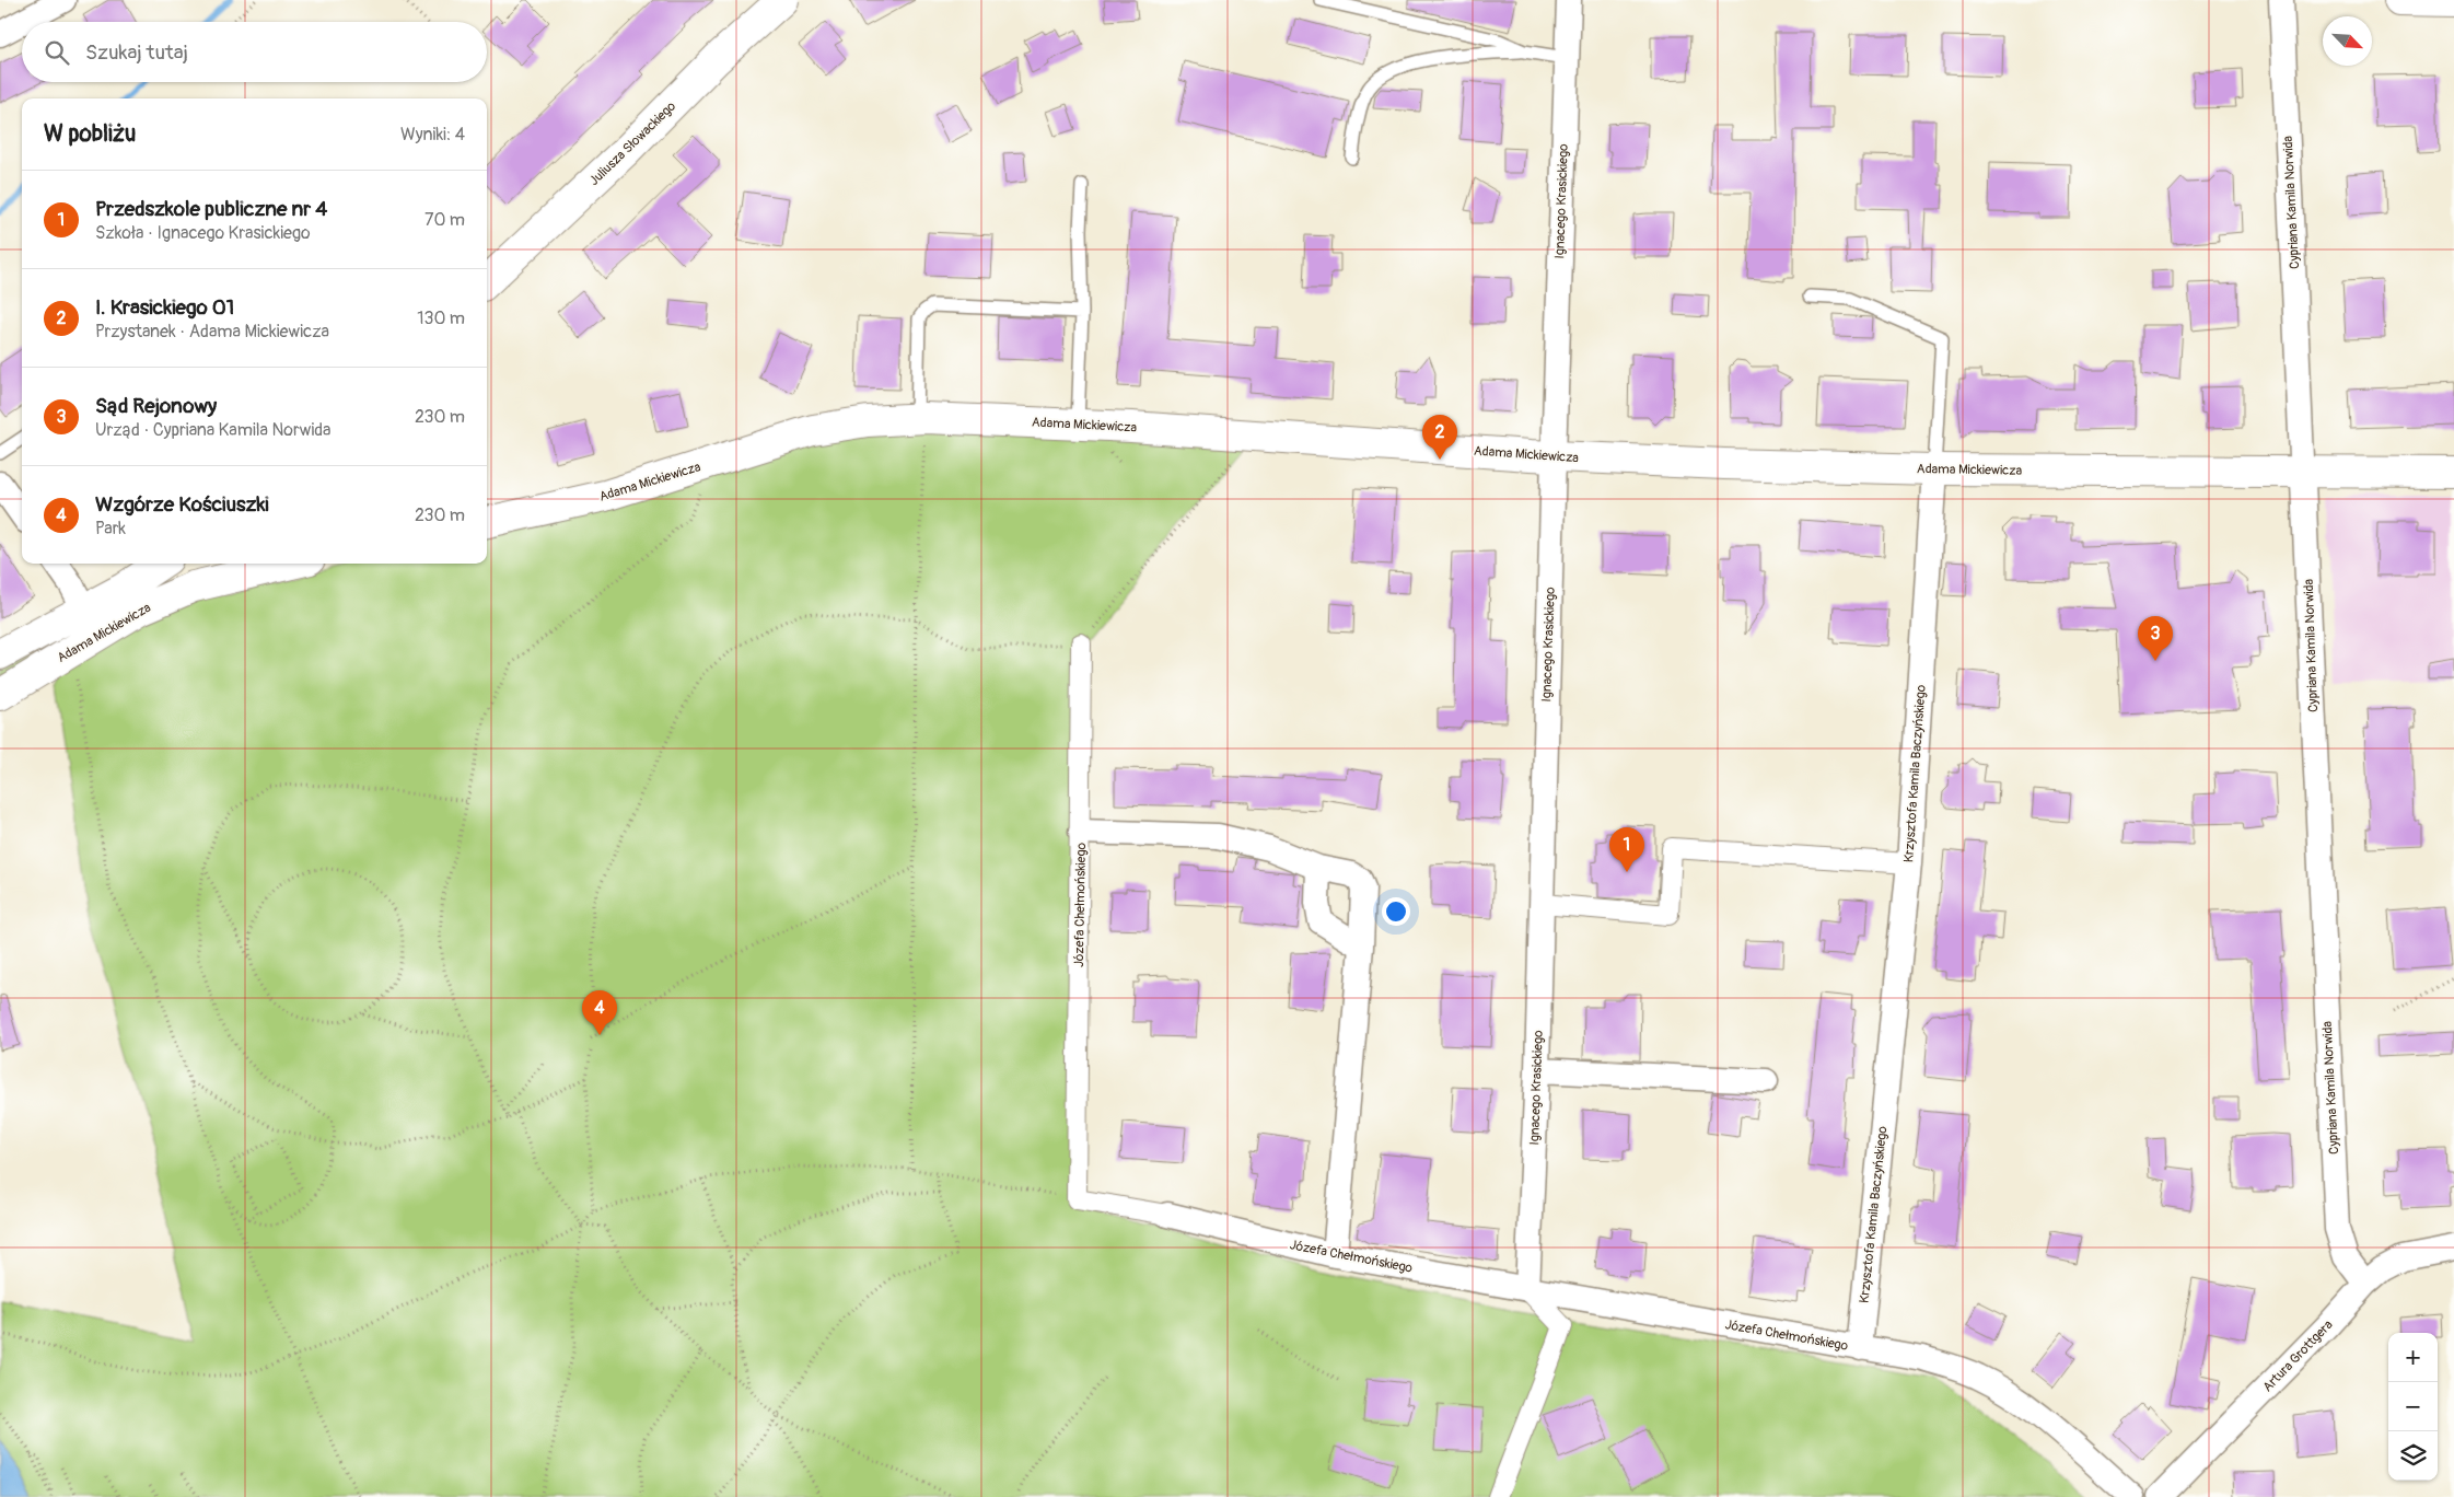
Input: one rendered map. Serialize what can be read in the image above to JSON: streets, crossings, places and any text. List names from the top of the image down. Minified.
{"streets":{"street":["Juliusza Słowackiego","Ignacego Krasickiego","Cypriana Kamila Norwida","Adama Mickiewicza","Krzysztofa Kamila Baczyńskiego","Józefa Chełmońskiego","Artura Grottgera"]},"crossings":[["Ignacego Krasickiego","Adama Mickiewicza"],["Ignacego Krasickiego","Józefa Chełmońskiego"],["Cypriana Kamila Norwida","Adama Mickiewicza"],["Cypriana Kamila Norwida","Artura Grottgera"],["Adama Mickiewicza","Krzysztofa Kamila Baczyńskiego"],["Krzysztofa Kamila Baczyńskiego","Józefa Chełmońskiego"]],"north":"bottom right","page":{"search":"Szukaj tutaj","heading":["W pobliżu","Wyniki: 4"],"list":[{"mark":"1","name":"Przedszkole publiczne nr 4","note":"Szkoła · Ignacego Krasickiego","value":"70 m"},{"mark":"2","name":"I. Krasickiego 01","note":"Przystanek · Adama Mickiewicza","value":"130 m"},{"mark":"3","name":"Sąd Rejonowy","note":"Urząd · Cypriana Kamila Norwida","value":"230 m"},{"mark":"4","name":"Wzgórze Kościuszki","note":"Park","value":"230 m"}],"pins":["2","3","1","4"],"map_buttons":["+","−"]}}
